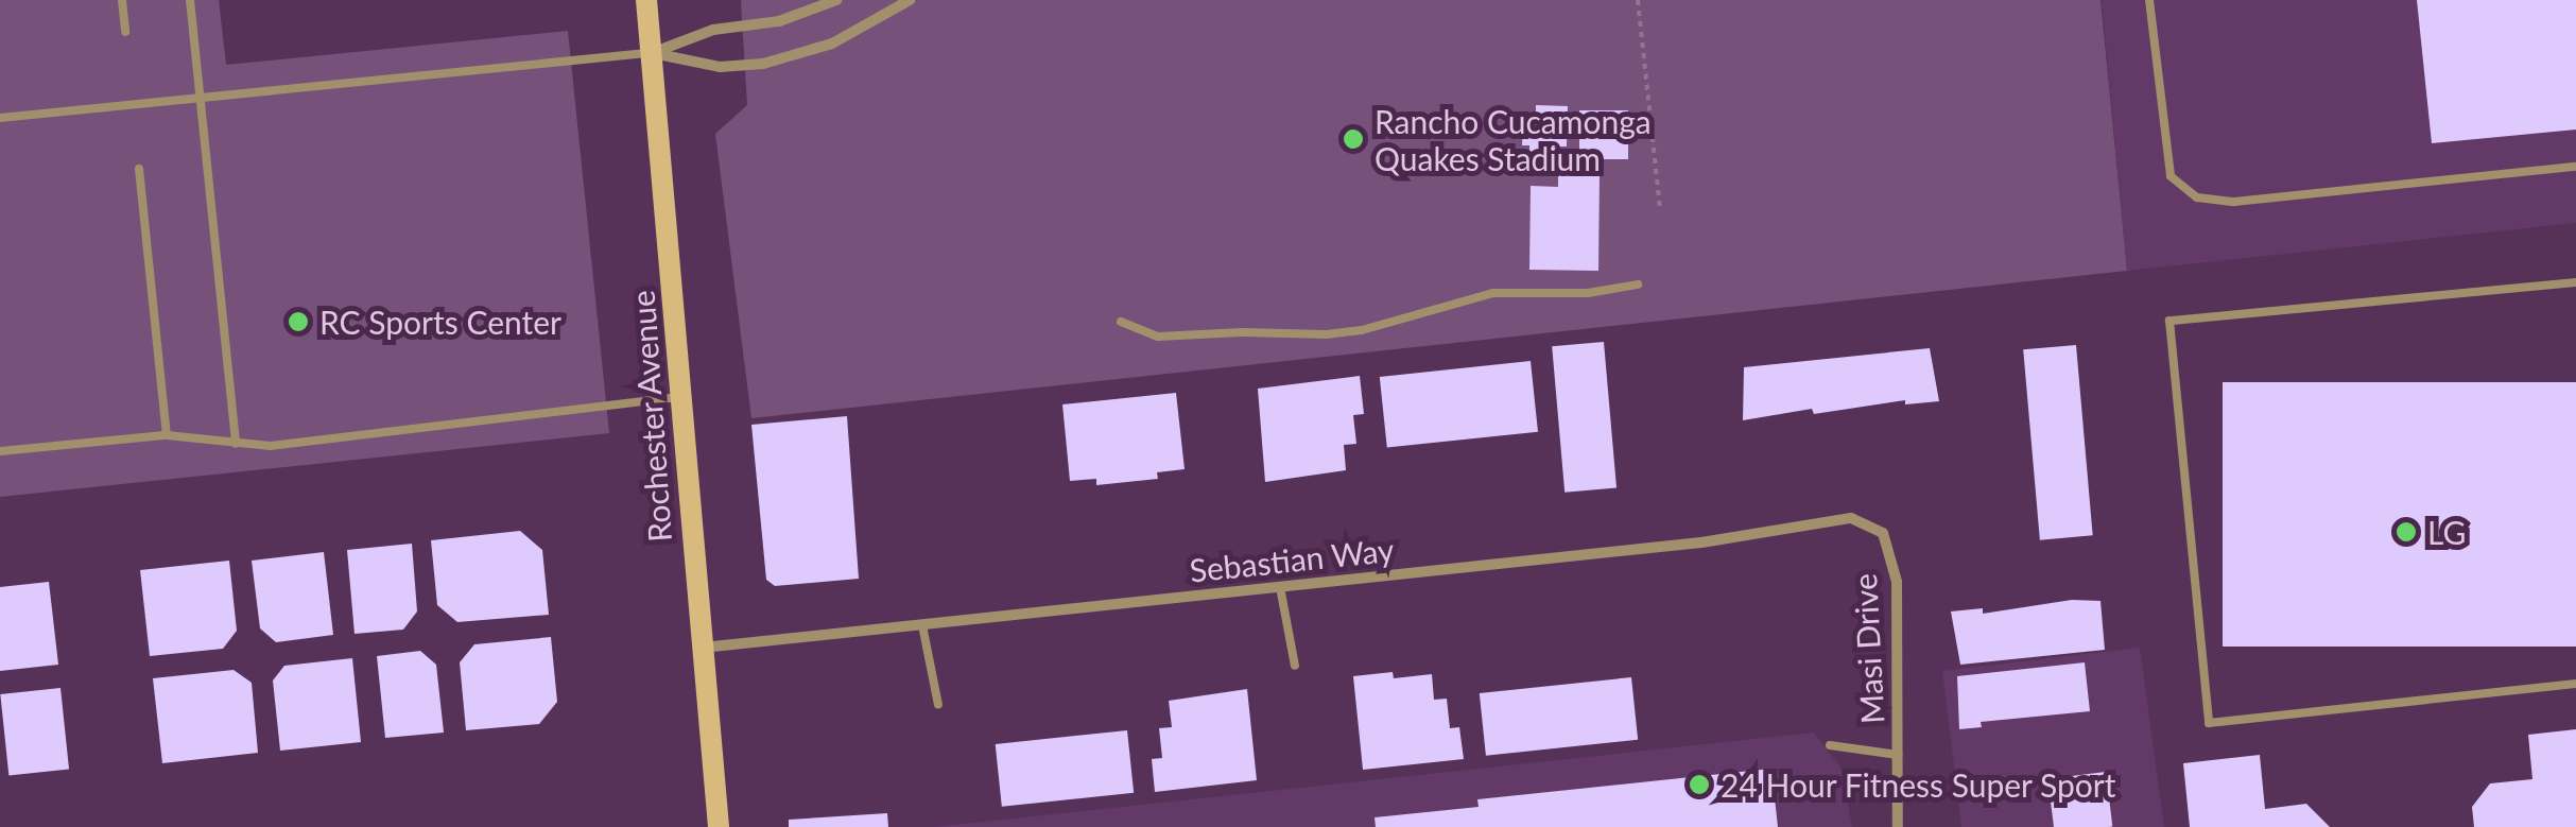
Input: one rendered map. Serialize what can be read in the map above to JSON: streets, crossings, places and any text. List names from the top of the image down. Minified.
{"streets":{"main road":["Rochester Avenue"],"street":["Sebastian Way","Masi Drive"]},"crossings":[["Rochester Avenue","Sebastian Way"],["Sebastian Way","Masi Drive"]],"places":["Rancho Cucamonga Quakes Stadium","RC Sports Center","LG","24 Hour Fitness Super Sport"]}
